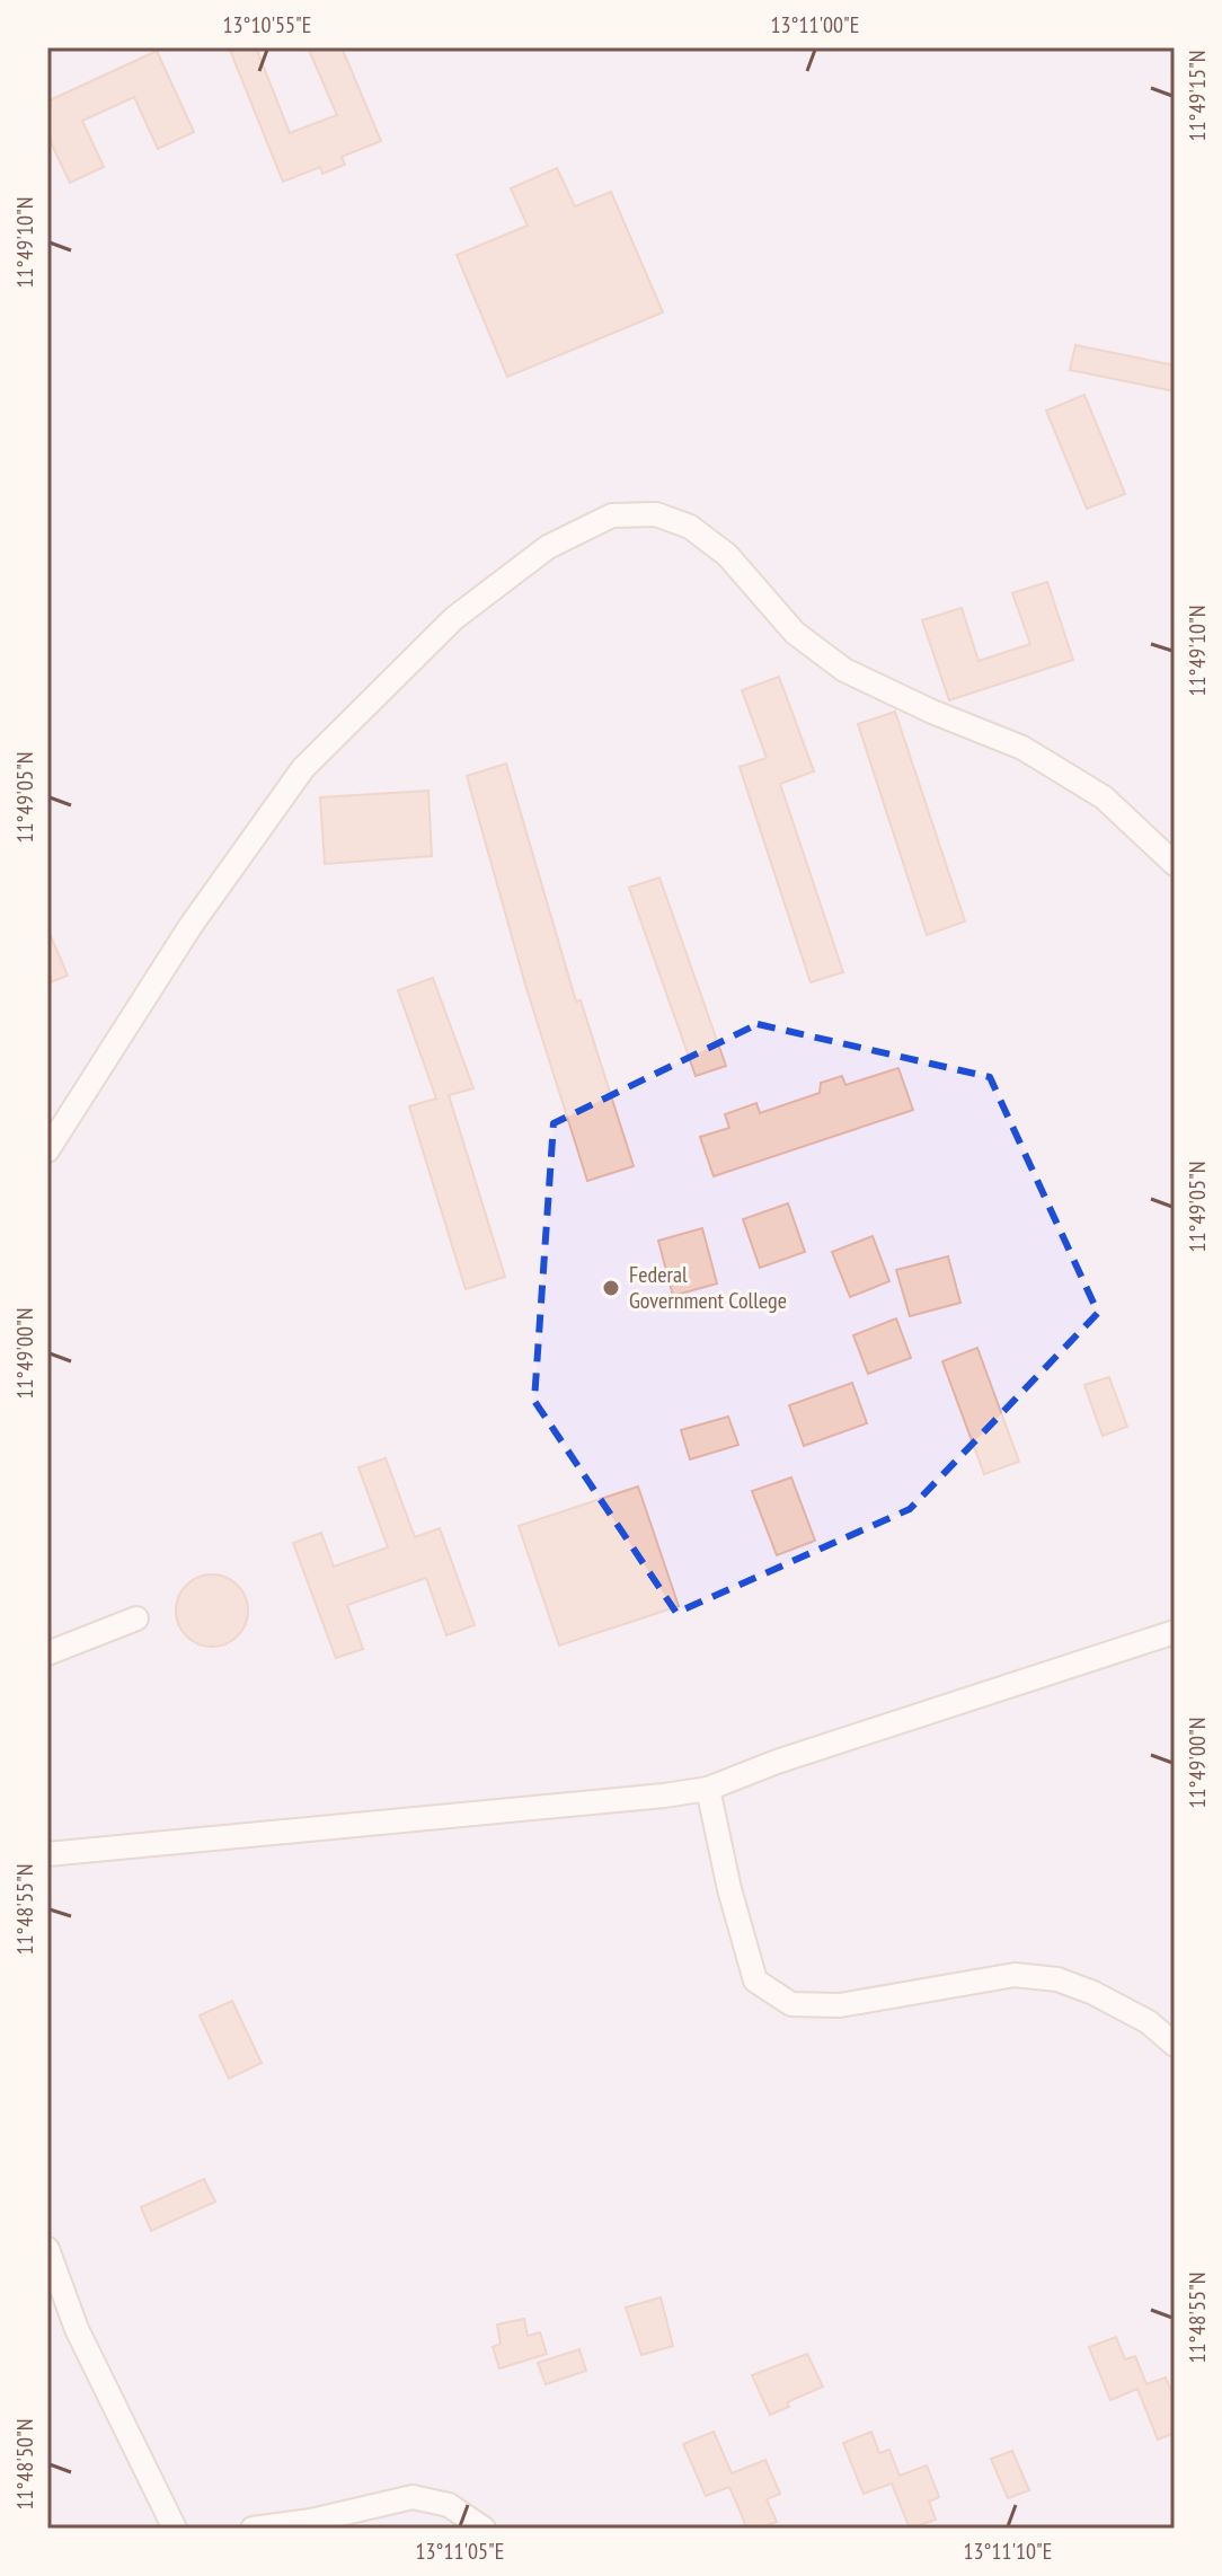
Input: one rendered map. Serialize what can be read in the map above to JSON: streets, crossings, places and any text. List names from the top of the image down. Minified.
{"places":["Federal Government College"],"coordinates":["13°10'55\"E","13°11'00\"E","11°49'15\"N","11°49'10\"N","11°49'05\"N","11°49'00\"N","11°48'55\"N","11°48'50\"N","13°11'05\"E","13°11'10\"E"]}
